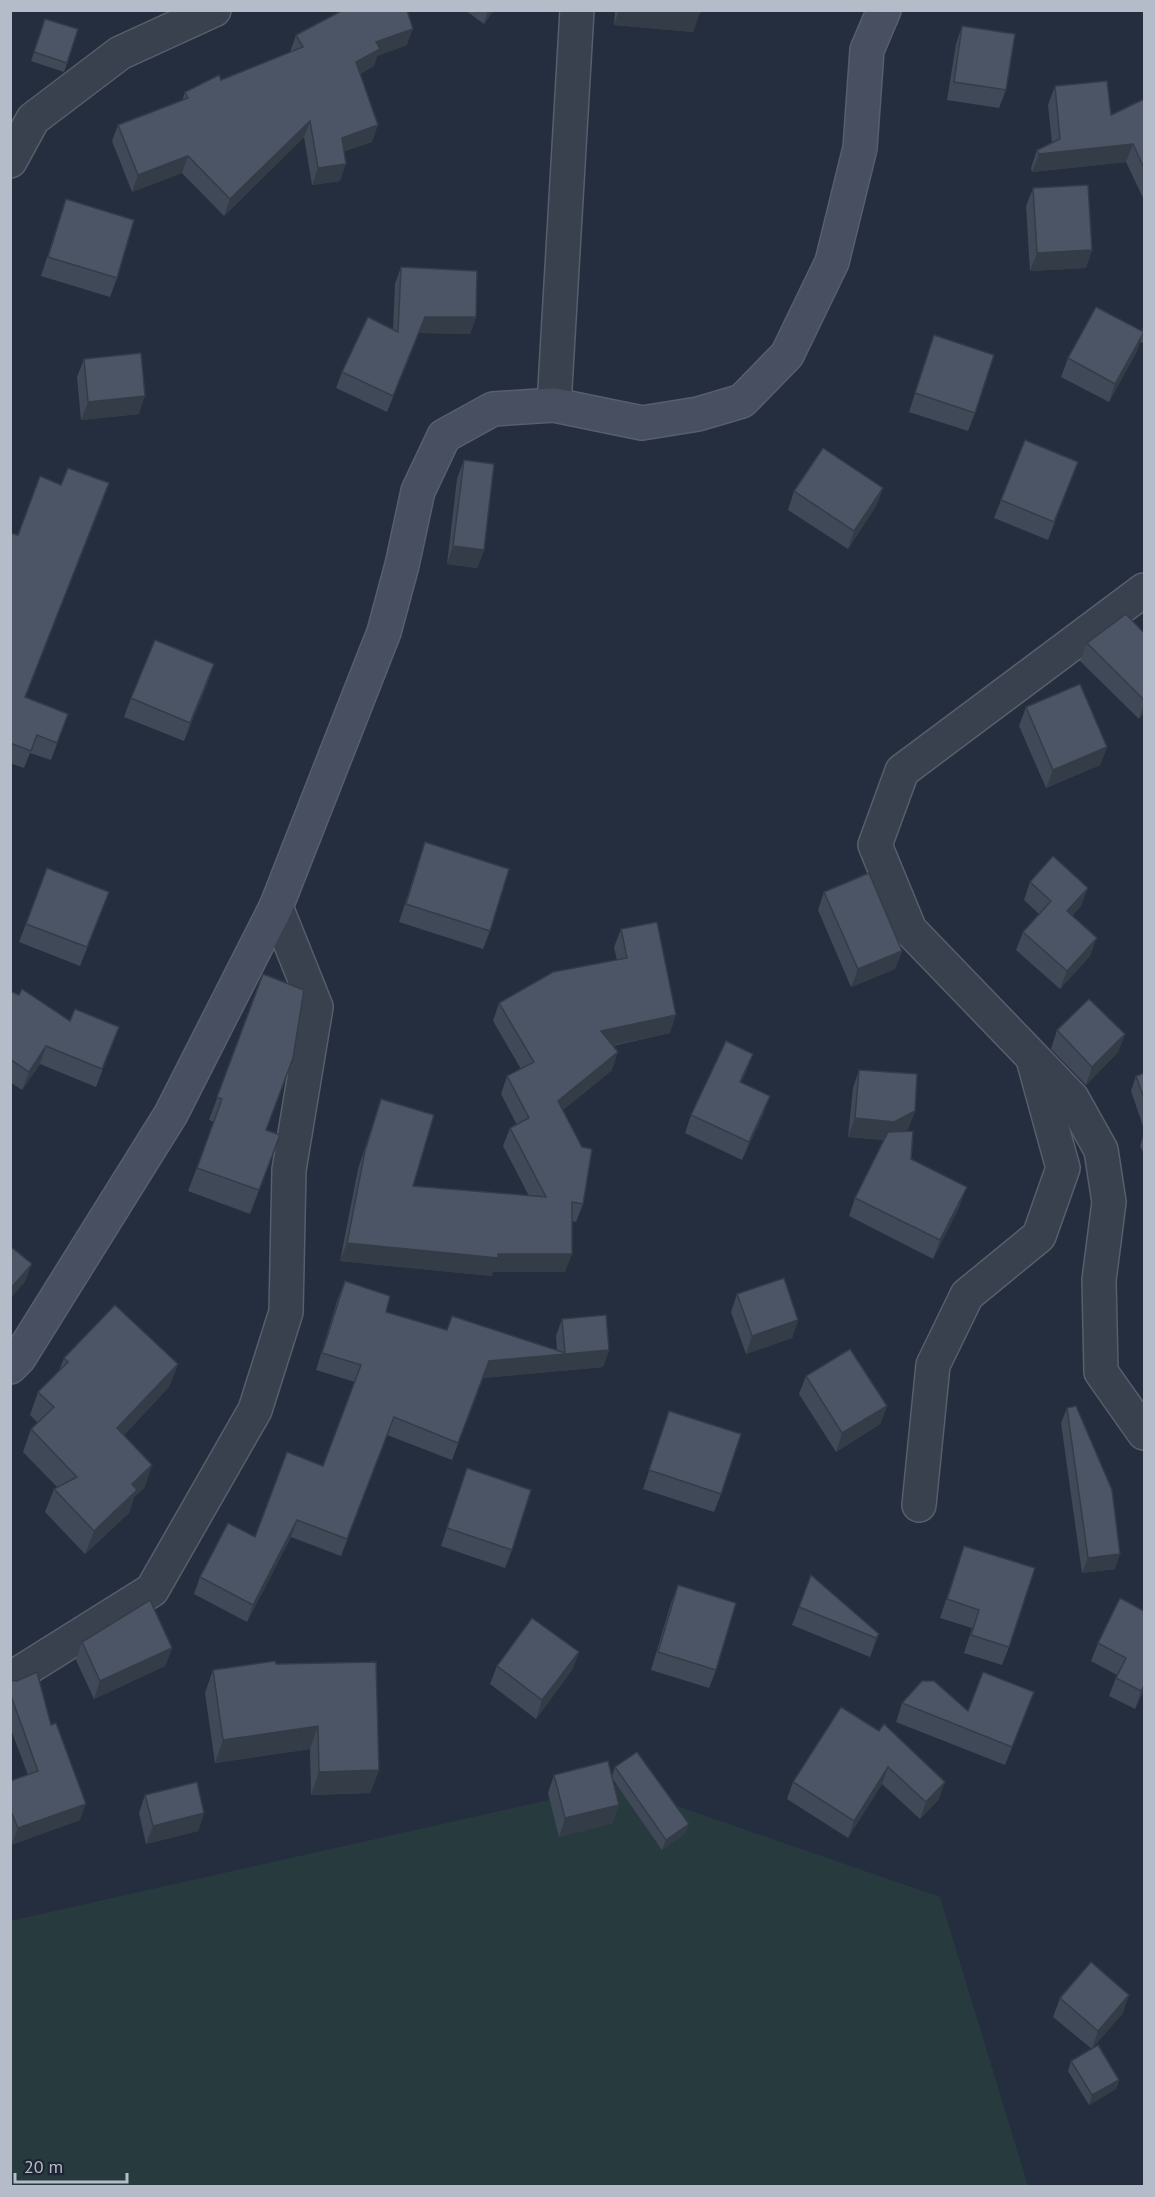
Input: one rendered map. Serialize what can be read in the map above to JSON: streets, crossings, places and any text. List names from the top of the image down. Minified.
{"scale_bar":"20 m"}
